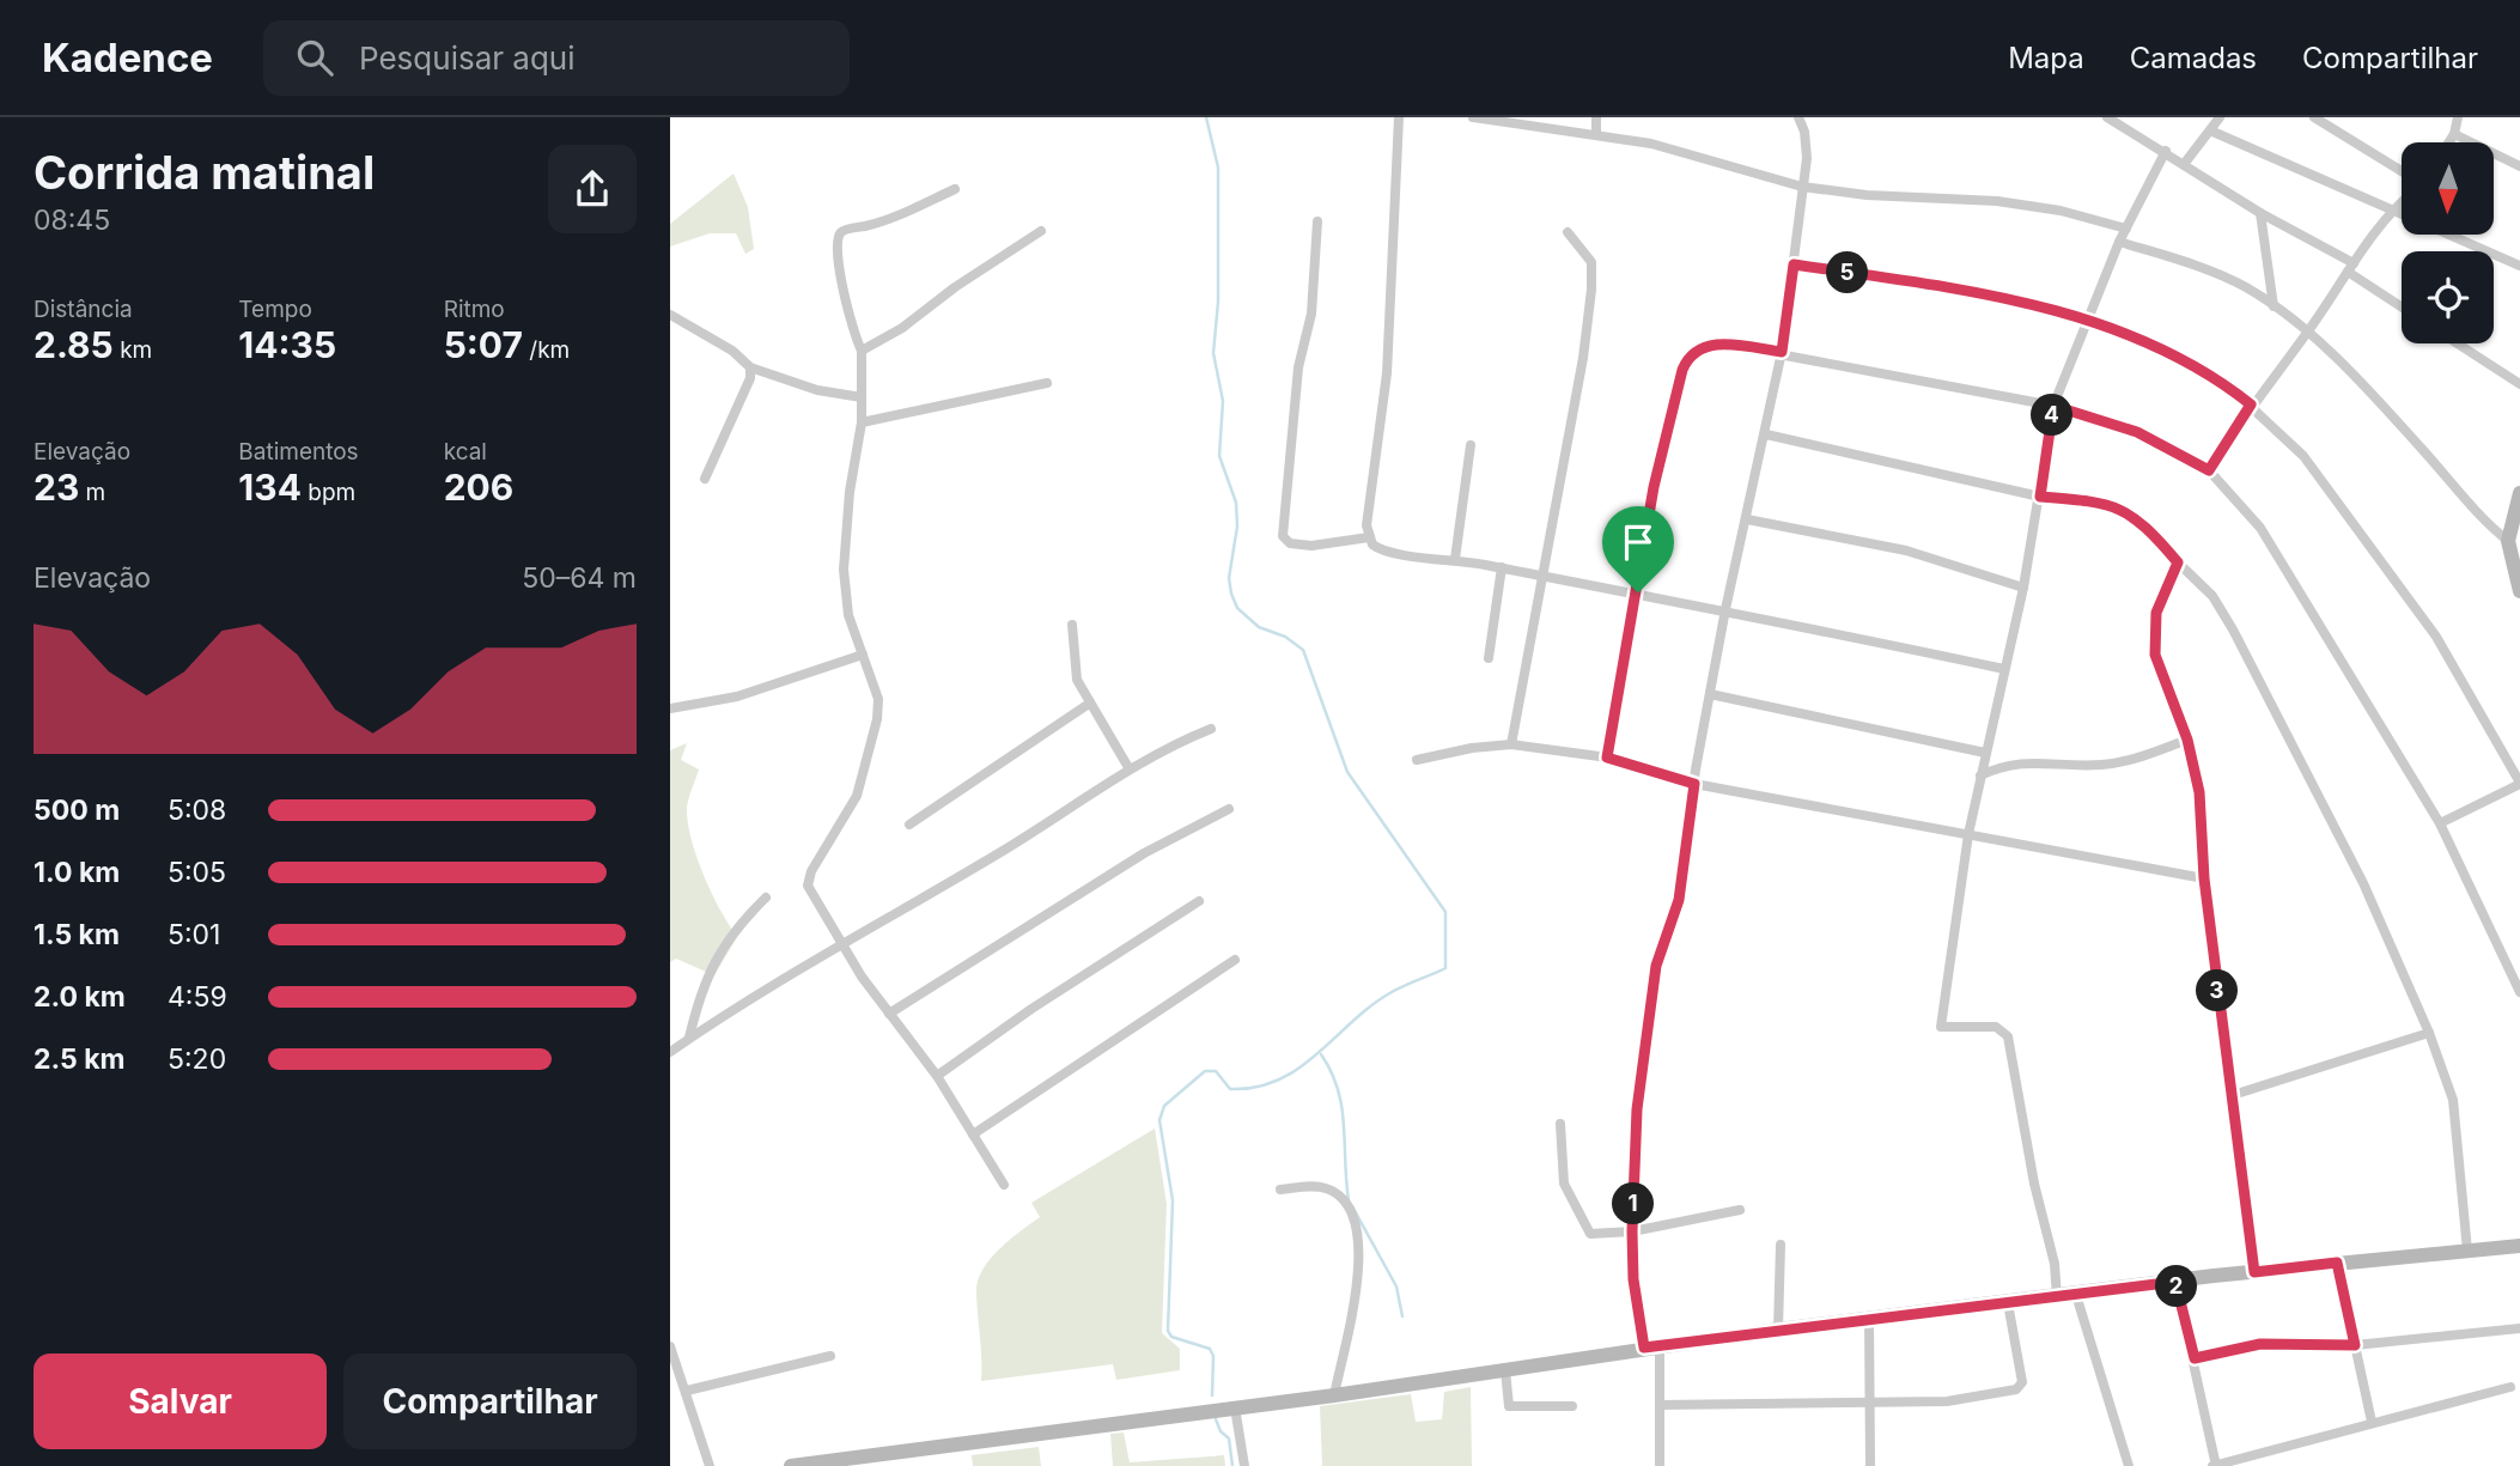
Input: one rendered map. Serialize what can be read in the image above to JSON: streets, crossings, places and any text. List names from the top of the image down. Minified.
{"north":"bottom","page":{"header":"Kadence","search":"Pesquisar aqui","nav":["Mapa","Camadas","Compartilhar"],"heading":["Corrida matinal","08:45"],"pins":["5","4","3","1","2"],"stats":[["Distância","2.85 km"],["Tempo","14:35"],["Ritmo","5:07 /km"],["Elevação","23 m"],["Batimentos","134 bpm"],["kcal","206"]],"chart":["Elevação","50–64 m"],"list":[{"name":"500 m","note":"5:08"},{"name":"1.0 km","note":"5:05"},{"name":"1.5 km","note":"5:01"},{"name":"2.0 km","note":"4:59"},{"name":"2.5 km","note":"5:20"}],"buttons":["Salvar","Compartilhar"]}}
